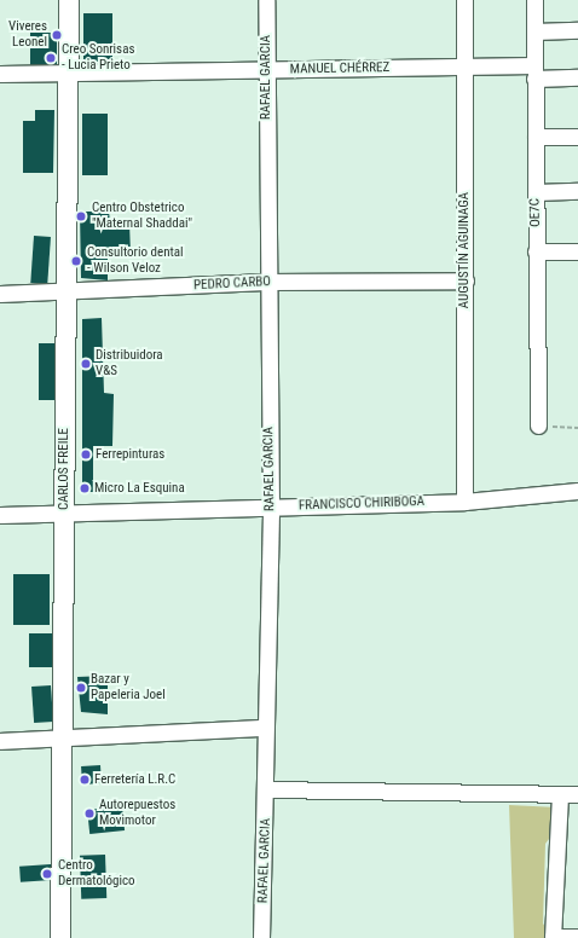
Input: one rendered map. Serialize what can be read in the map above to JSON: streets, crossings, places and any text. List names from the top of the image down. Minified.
{"streets":{"street":["MANUEL CHÉRREZ","RAFAEL GARCIA","OE7C","AUGUSTÍN AGUINAGA","PEDRO CARBO","CARLOS FREILE","FRANCISCO CHIRIBOGA"]},"crossings":[["MANUEL CHÉRREZ","RAFAEL GARCIA"],["MANUEL CHÉRREZ","OE7C"],["MANUEL CHÉRREZ","AUGUSTÍN AGUINAGA"],["MANUEL CHÉRREZ","CARLOS FREILE"],["RAFAEL GARCIA","PEDRO CARBO"],["RAFAEL GARCIA","FRANCISCO CHIRIBOGA"],["AUGUSTÍN AGUINAGA","PEDRO CARBO"],["AUGUSTÍN AGUINAGA","FRANCISCO CHIRIBOGA"],["PEDRO CARBO","CARLOS FREILE"],["CARLOS FREILE","FRANCISCO CHIRIBOGA"]],"places":["Viveres Leonel","Creo Sonrisas - Lucia Prieto","Centro Obstetrico \"Maternal Shaddai\"","Consultorio dental - Wilson Veloz","Distribuidora V&S","Ferrepinturas","Micro La Esquina","Bazar y Papeleria Joel","Ferretería L.R.C","Autorepuestos Movimotor","Centro Dermatológico"]}
